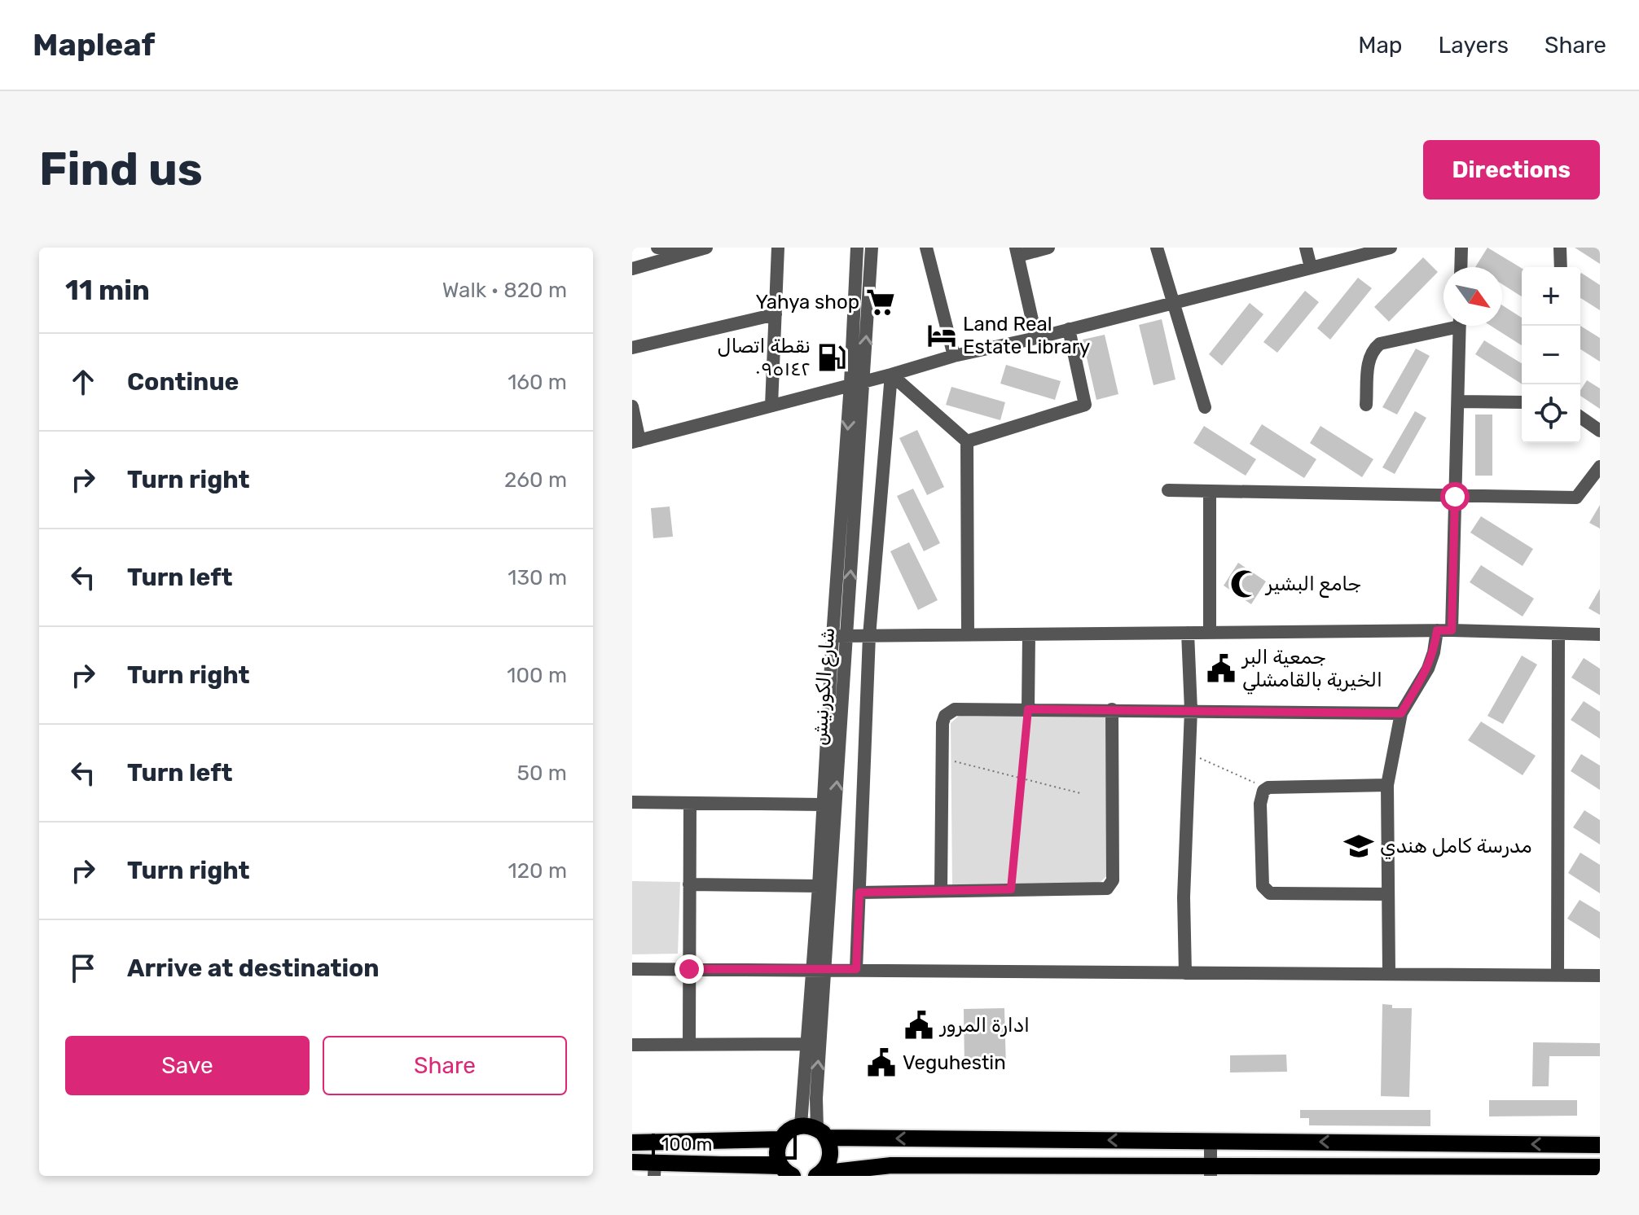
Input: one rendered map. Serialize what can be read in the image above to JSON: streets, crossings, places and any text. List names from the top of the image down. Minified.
{"streets":{"street":["شارع الكورنيش"]},"places":{"supermarket":["Yahya shop"],"hotel":["Land Real Estate Library"],"fuel station":["نقطة اتصال ٠٩٥١٤٢"],"mosque":["جامع البشير"],"public building":["جمعية البر الخيرية بالقامشلي","ادارة المرور","Veguhestin"],"school or university":["مدرسة كامل هندي"]},"scale_bar":"100 m","north":"bottom right","page":{"header":"Mapleaf","nav":["Map","Layers","Share"],"buttons":["Directions",["Save","Share"]],"title":"Find us","heading":["11 min","Walk · 820 m"],"map_buttons":["+","−"],"list":[["Continue","160 m"],["Turn right","260 m"],["Turn left","130 m"],["Turn right","100 m"],["Turn left","50 m"],["Turn right","120 m"],"Arrive at destination"],"scale":"100 m"}}
